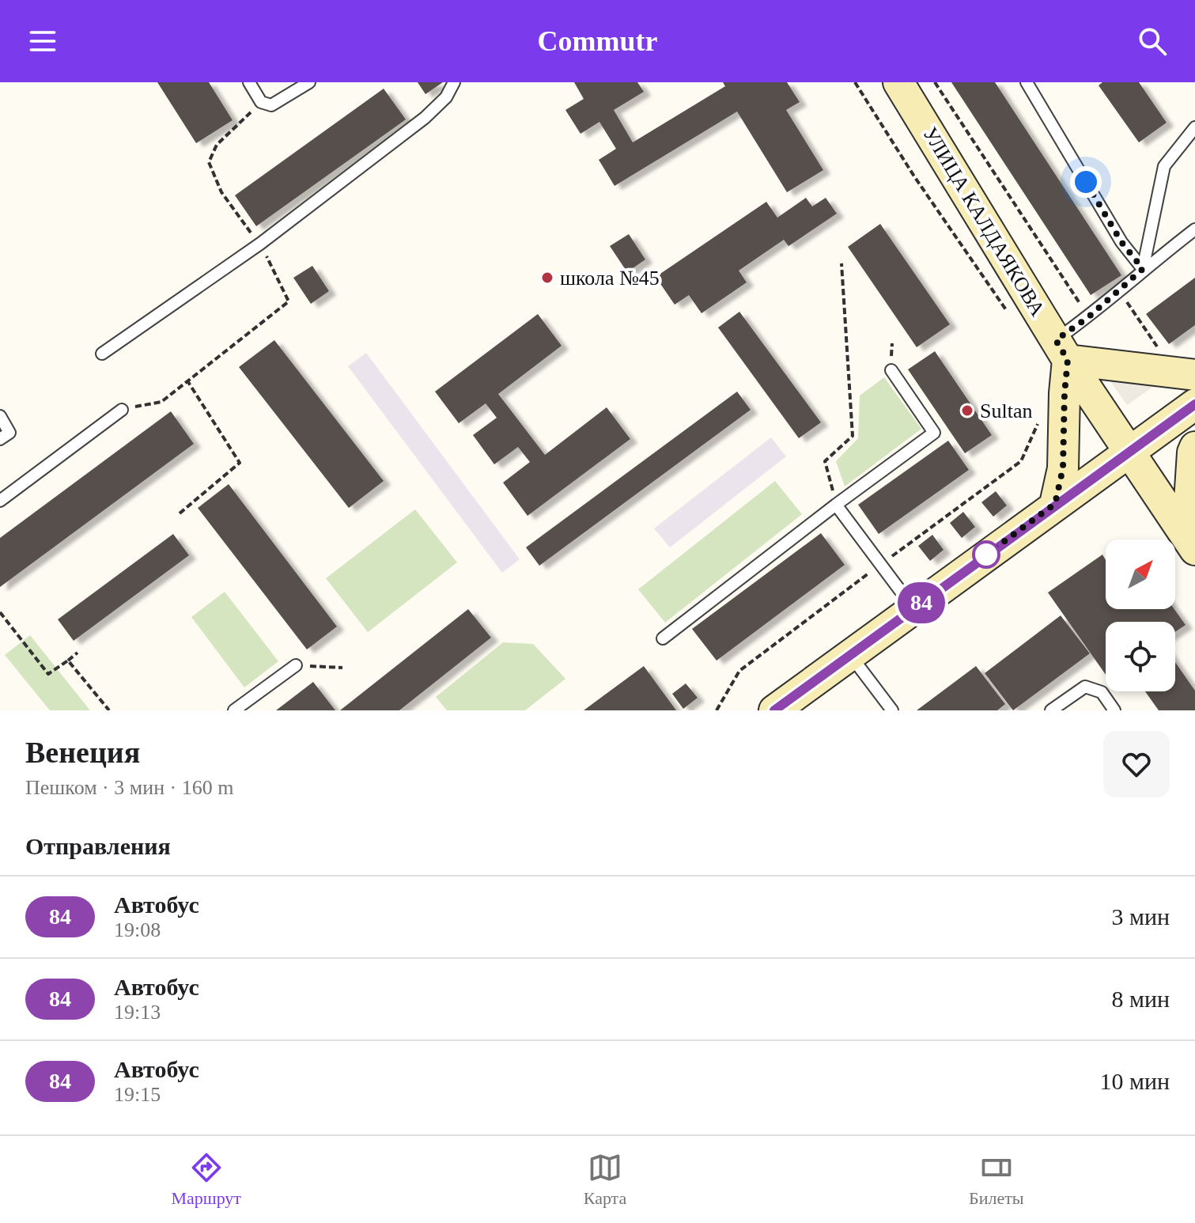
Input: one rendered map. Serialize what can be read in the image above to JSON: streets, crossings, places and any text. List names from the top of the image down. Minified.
{"streets":{"main road":["УЛИЦА КАЛДАЯКОВА"]},"places":["школа №45","Sultan"],"lines":["bus line 84"],"north":"top right","page":{"header":"Commutr","on_map":"84","heading":[["Венеция","Пешком · 3 мин · 160 m"],"Отправления"],"list":[{"mark":"84","name":"Автобус","note":"19:08","value":"3 мин"},{"mark":"84","name":"Автобус","note":"19:13","value":"8 мин"},{"mark":"84","name":"Автобус","note":"19:15","value":"10 мин"}],"tabs":["Маршрут","Карта","Билеты"]}}
